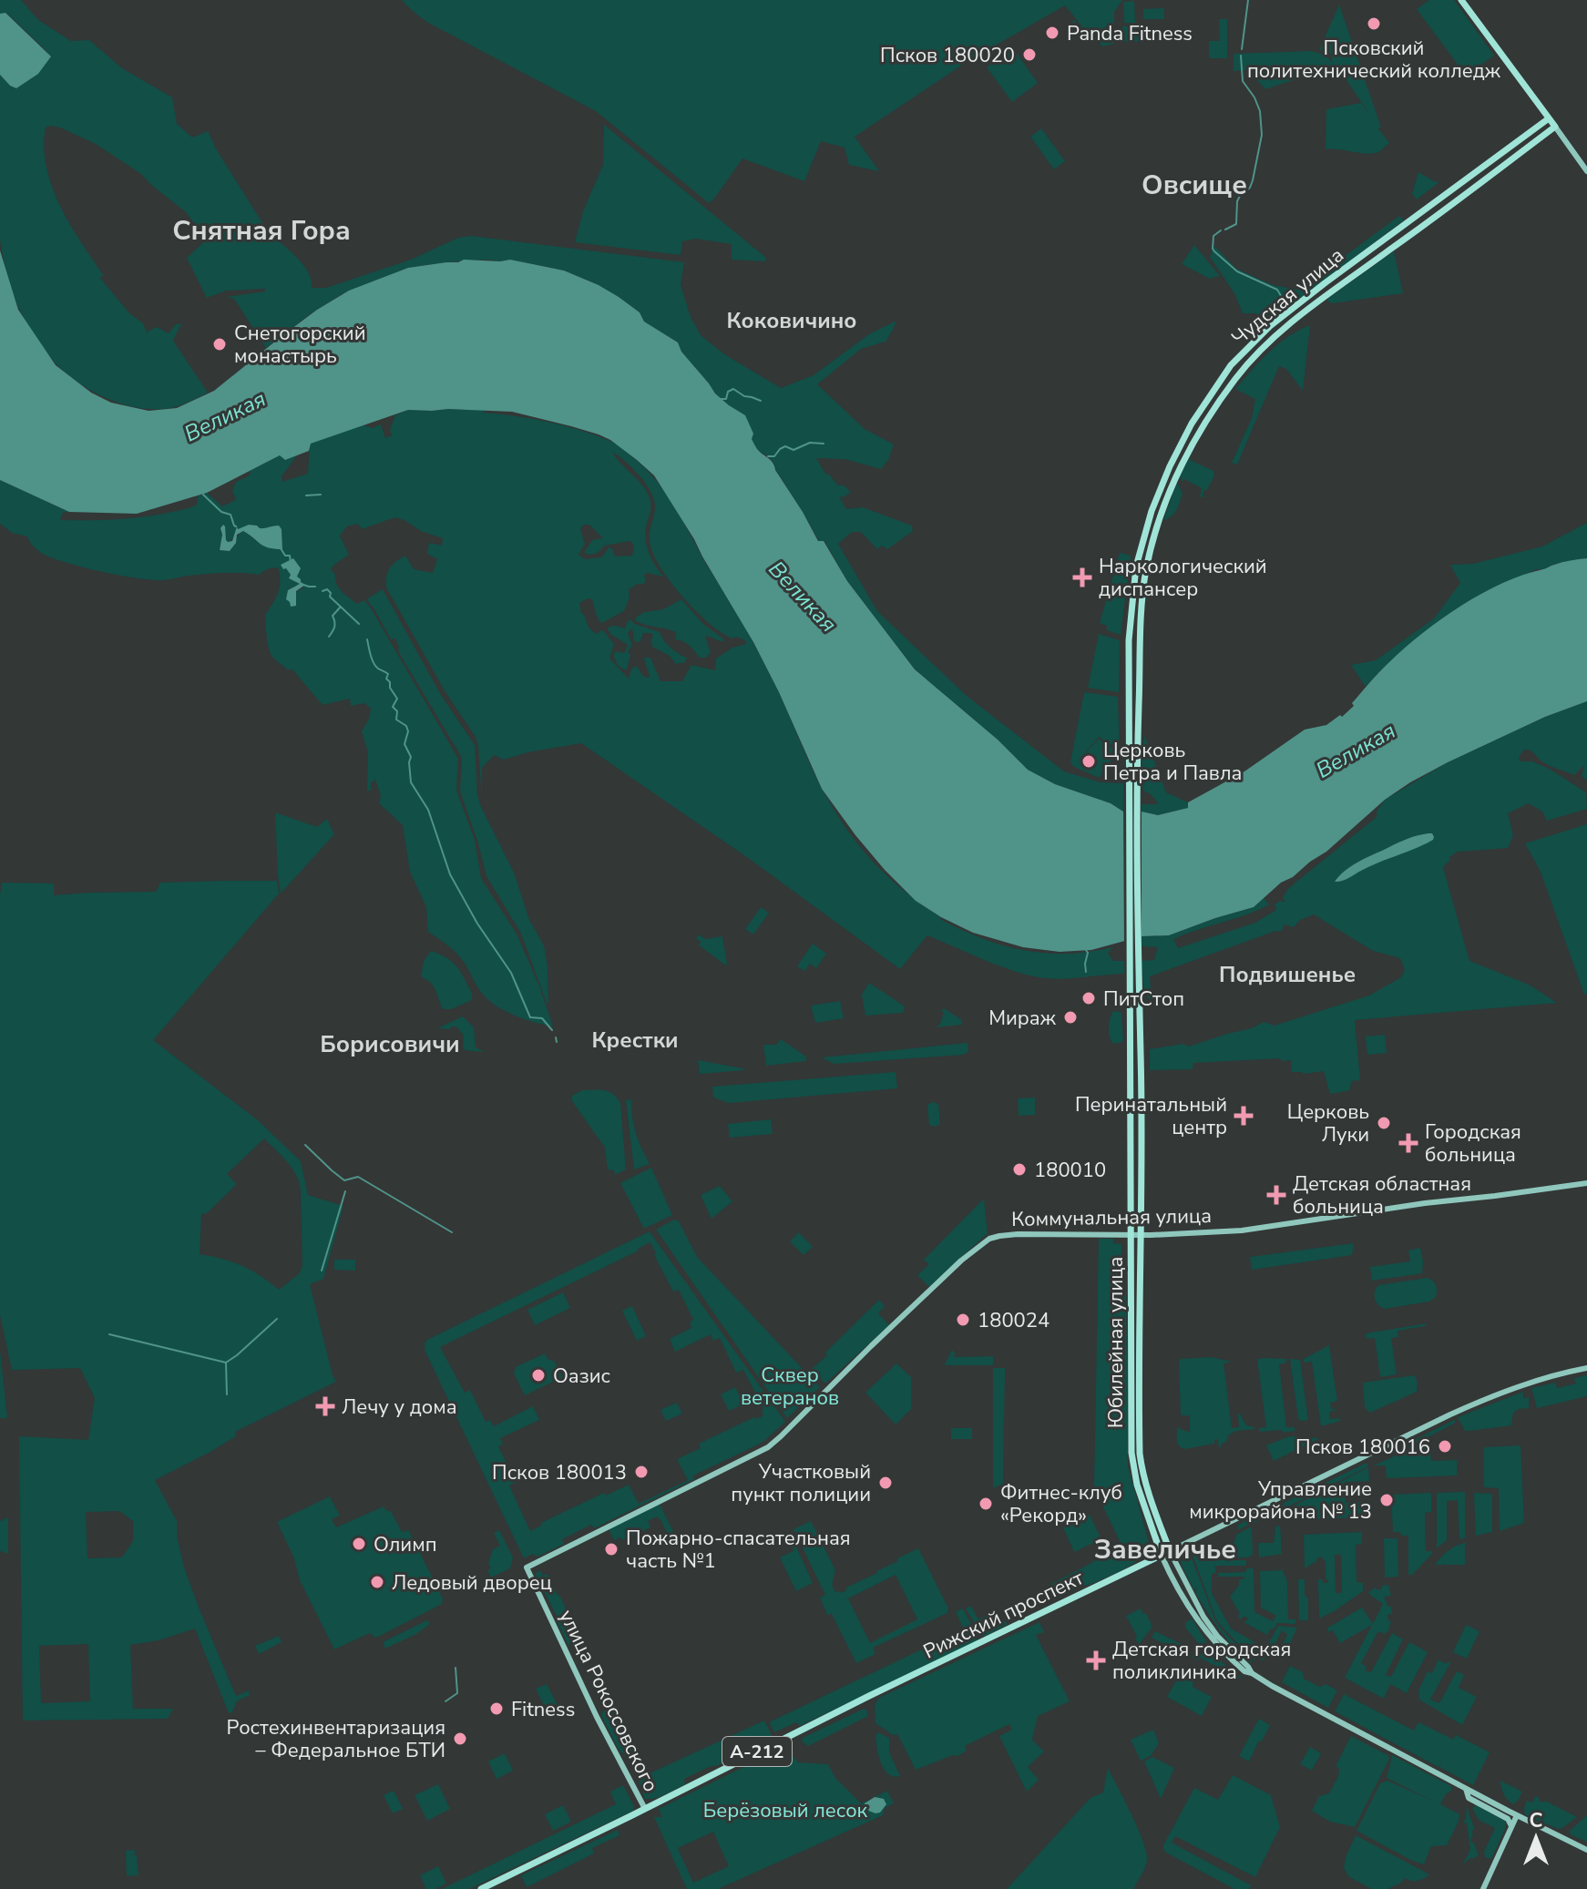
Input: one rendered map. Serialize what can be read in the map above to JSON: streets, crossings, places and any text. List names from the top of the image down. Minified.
{"streets":{"highway":["Чудская улица","Юбилейная улица","Рижский проспект","А-212"],"main road":["Коммунальная улица","улица Рокоссовского"]},"crossings":[["Чудская улица","Юбилейная улица"],["Коммунальная улица","Юбилейная улица"],["Коммунальная улица","улица Рокоссовского"],["Юбилейная улица","Рижский проспект"],["Рижский проспект","улица Рокоссовского"]],"districts":["Овсище","Снятная Гора","Коковичино","Подвишенье","Крестки","Борисовичи","Завеличье"],"water":["Великая"],"parks":["Сквер ветеранов","Берёзовый лесок"],"places":{"other":["Псковский политехнический колледж","Panda Fitness","Псков 180020","Снетогорский монастырь","Церковь Петра и Павла","ПитСтоп","Мираж","Церковь Луки","180010","180024","Оазис","Псков 180016","Псков 180013","Участковый пункт полиции","Управление микрорайона № 13","Фитнес-клуб «Рекорд»","Олимп","Пожарно-спасательная часть №1","Ледовый дворец","Fitness","Ростехинвентаризация – Федеральное БТИ"],"health":["Наркологический диспансер","Перинатальный центр","Городская больница","Детская областная больница","Лечу у дома","Детская городская поликлиника"]},"north":"top"}
